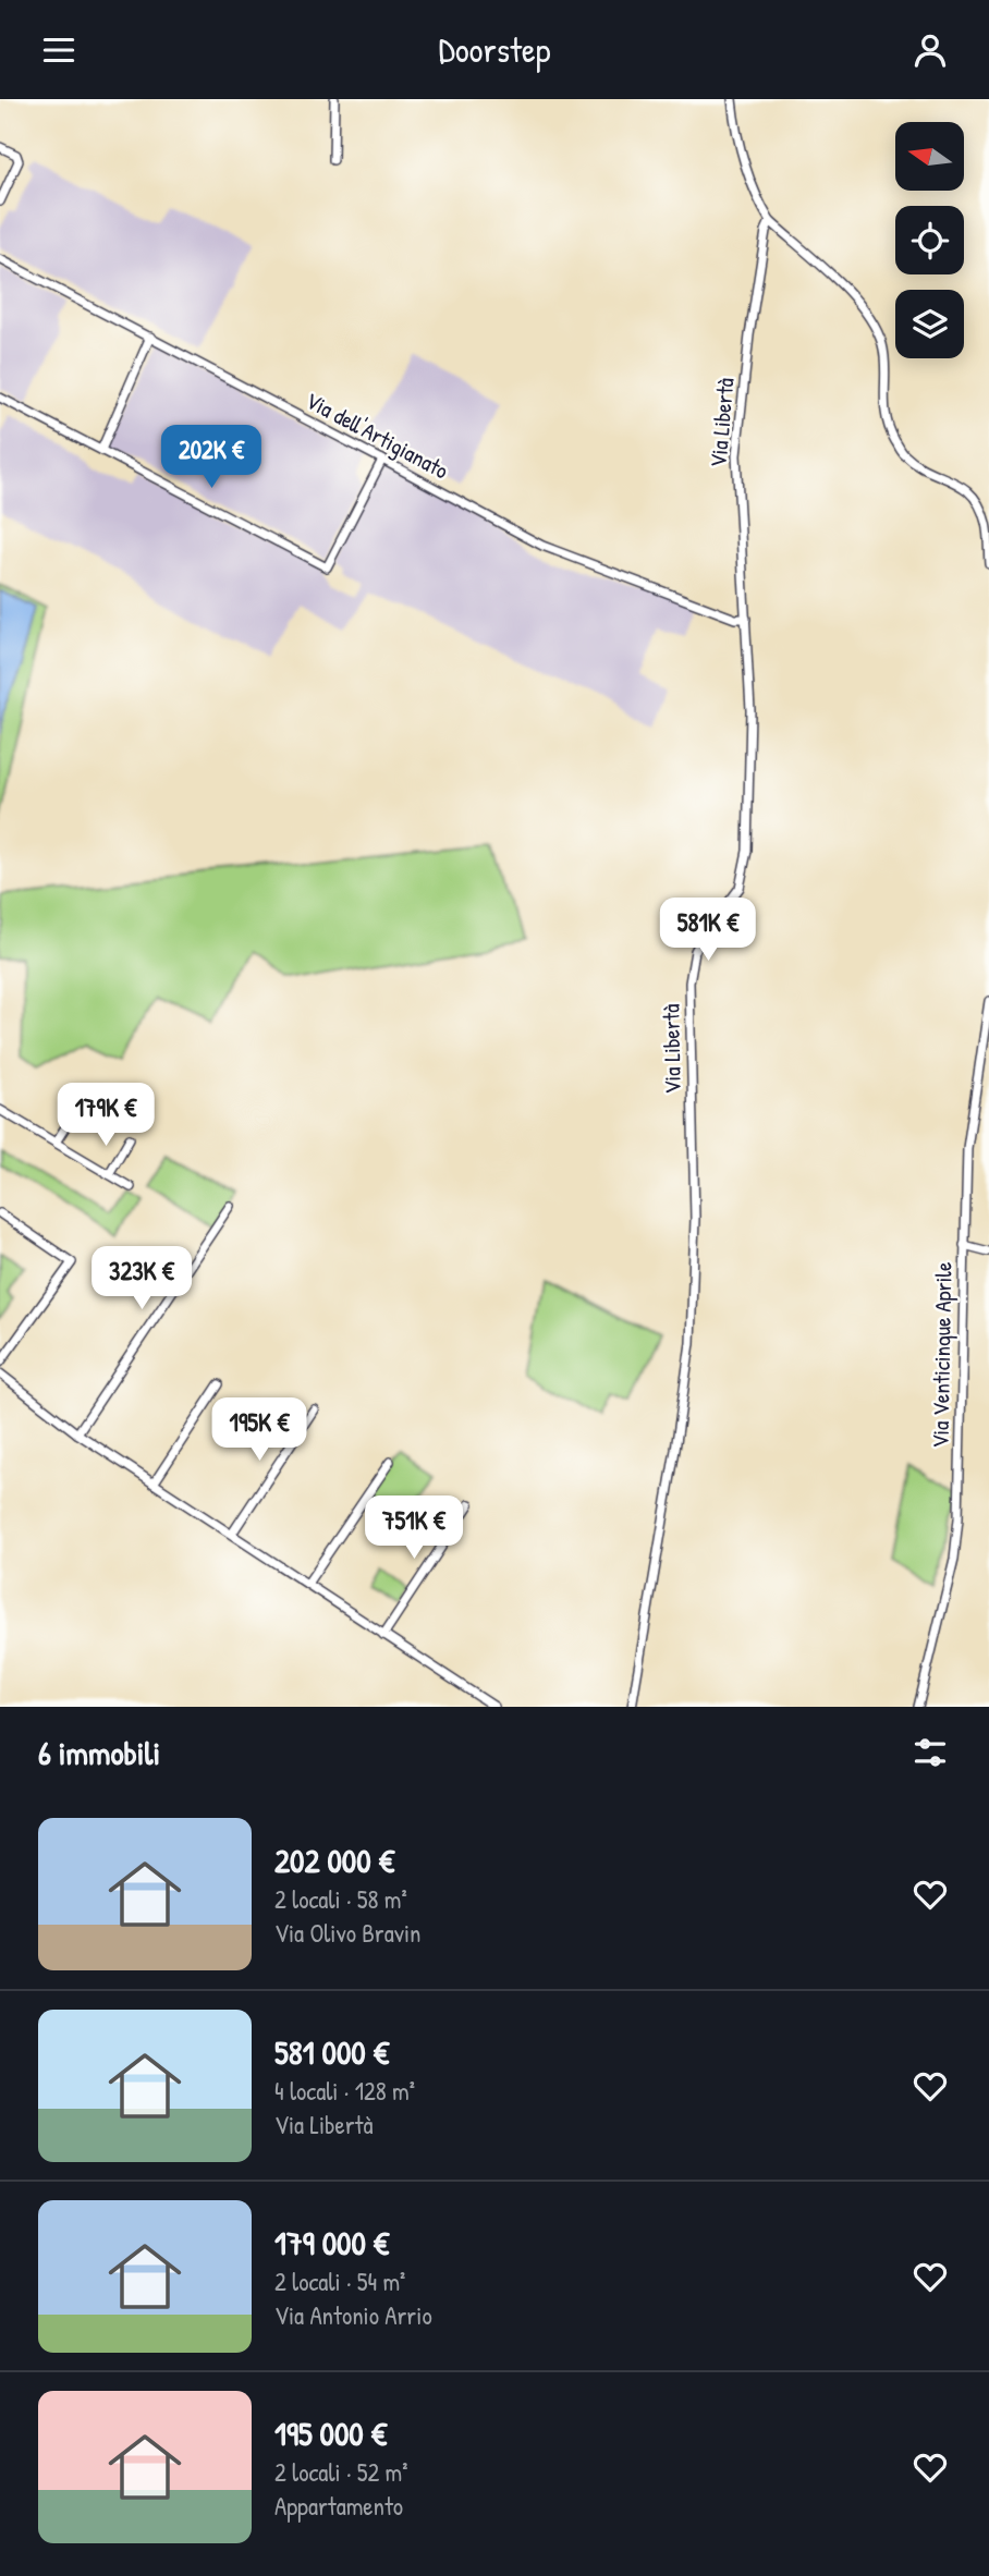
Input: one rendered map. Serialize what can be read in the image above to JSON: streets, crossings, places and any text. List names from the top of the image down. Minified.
{"streets":{"street":["Via Libertà","Via dell'Artigianato","Via Venticinque Aprile"]},"crossings":[["Via Libertà","Via dell'Artigianato"]],"north":"left","page":{"header":"Doorstep","price":["202K €","581K €","179K €","323K €","195K €","751K €"],"heading":"6 immobili","list":[{"name":"202 000 €","note":"2 locali · 58 m² · Via Olivo Bravin"},{"name":"581 000 €","note":"4 locali · 128 m² · Via Libertà"},{"name":"179 000 €","note":"2 locali · 54 m² · Via Antonio Arrio"},{"name":"195 000 €","note":"2 locali · 52 m² · Appartamento"}]}}
